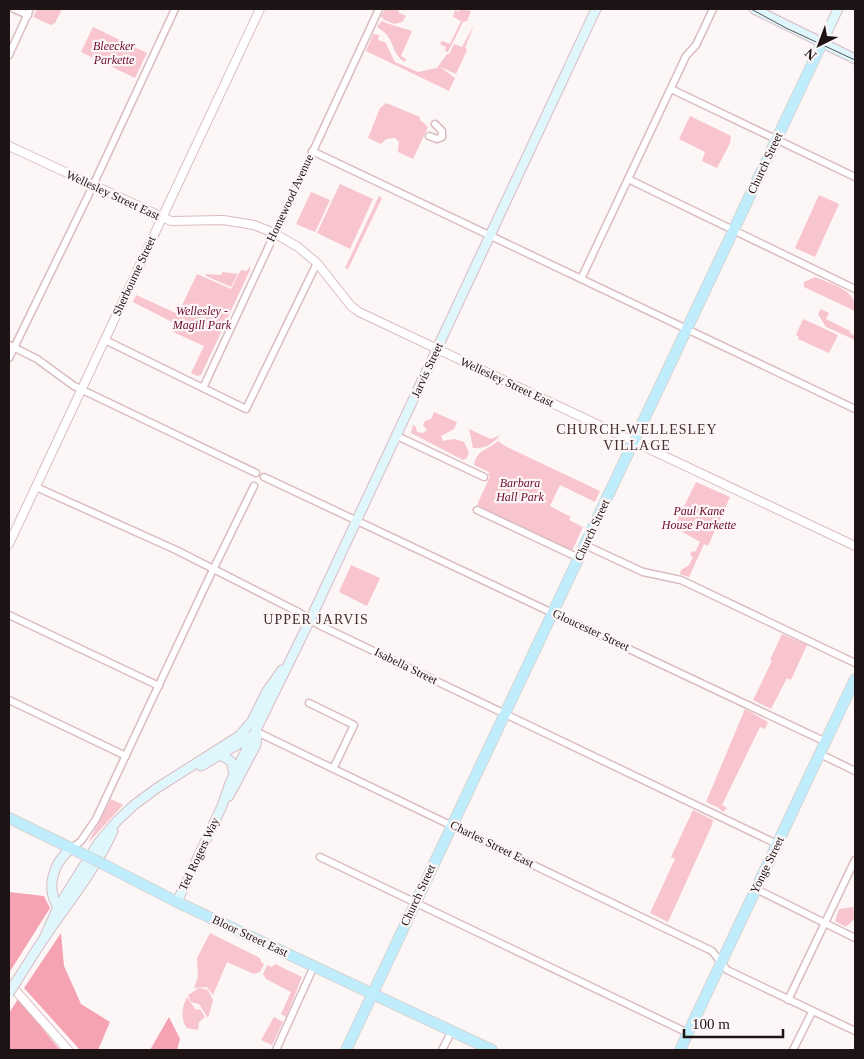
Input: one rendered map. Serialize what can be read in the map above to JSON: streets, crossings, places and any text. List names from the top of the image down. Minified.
{"streets":{"main road":["Church Street","Jarvis Street","Ted Rogers Way","Yonge Street","Bloor Street East"],"street":["Wellesley Street East","Homewood Avenue","Sherbourne Street","Gloucester Street","Isabella Street","Charles Street East"]},"crossings":[["Church Street","Wellesley Street East"],["Church Street","Gloucester Street"],["Church Street","Isabella Street"],["Church Street","Charles Street East"],["Church Street","Bloor Street East"],["Wellesley Street East","Homewood Avenue"],["Wellesley Street East","Sherbourne Street"],["Wellesley Street East","Jarvis Street"],["Sherbourne Street","Isabella Street"],["Jarvis Street","Gloucester Street"],["Jarvis Street","Isabella Street"],["Jarvis Street","Charles Street East"],["Jarvis Street","Ted Rogers Way"],["Gloucester Street","Yonge Street"],["Isabella Street","Yonge Street"],["Charles Street East","Ted Rogers Way"],["Charles Street East","Yonge Street"],["Ted Rogers Way","Bloor Street East"]],"districts":["CHURCH-WELLESLEY VILLAGE","UPPER JARVIS"],"parks":["Bleecker Parkette","Wellesley - Magill Park","Barbara Hall Park","Paul Kane House Parkette"],"scale_bar":"100 m","north":"bottom left"}
